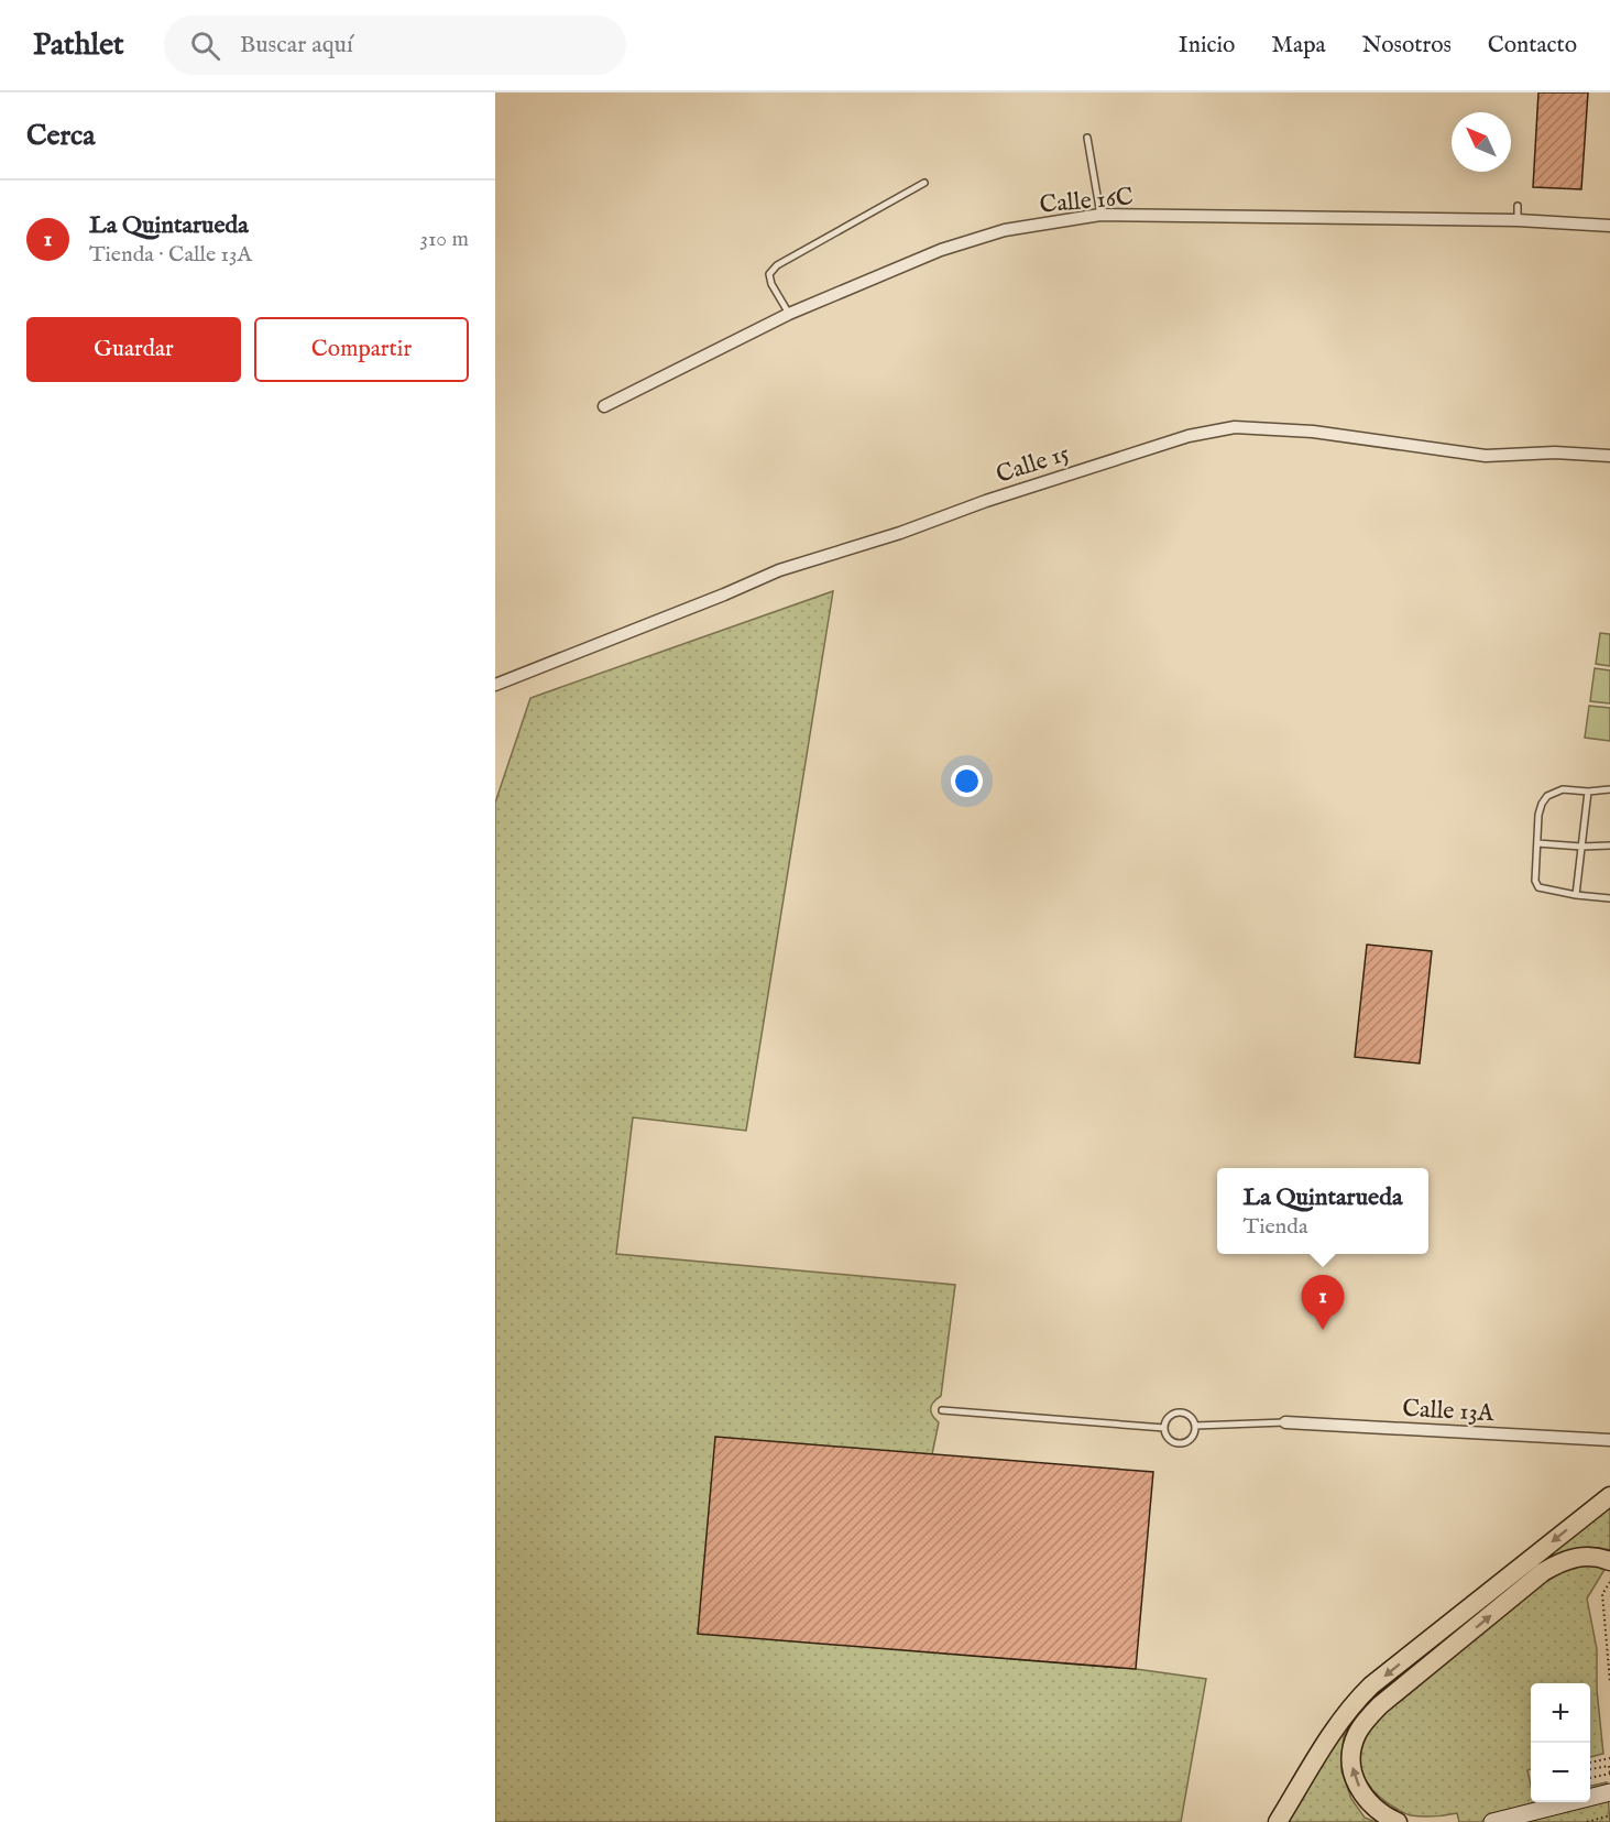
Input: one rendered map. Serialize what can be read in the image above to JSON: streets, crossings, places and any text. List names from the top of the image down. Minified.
{"streets":{"street":["Calle 16C","Calle 15","Calle 13A"]},"north":"top left","page":{"header":"Pathlet","search":"Buscar aquí","nav":["Inicio","Mapa","Nosotros","Contacto"],"heading":"Cerca","list":[{"mark":"1","name":"La Quintarueda","note":"Tienda · Calle 13A","value":"310 m"}],"buttons":["Guardar","Compartir"],"popup":["La Quintarueda","Tienda"],"pins":"1","map_buttons":["+","−"]}}
